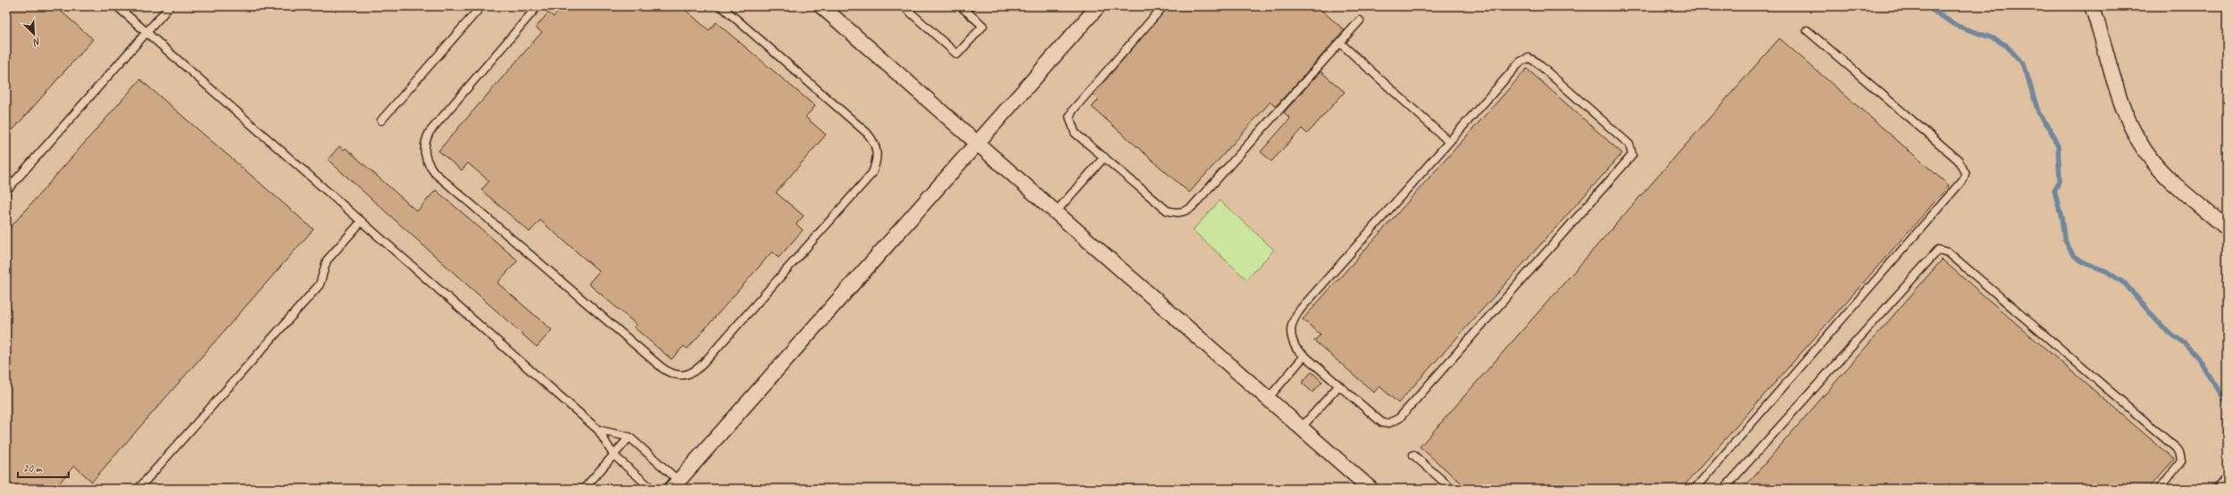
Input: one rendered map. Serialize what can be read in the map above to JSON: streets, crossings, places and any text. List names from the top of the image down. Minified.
{"scale_bar":"20 m","north":"bottom right"}
